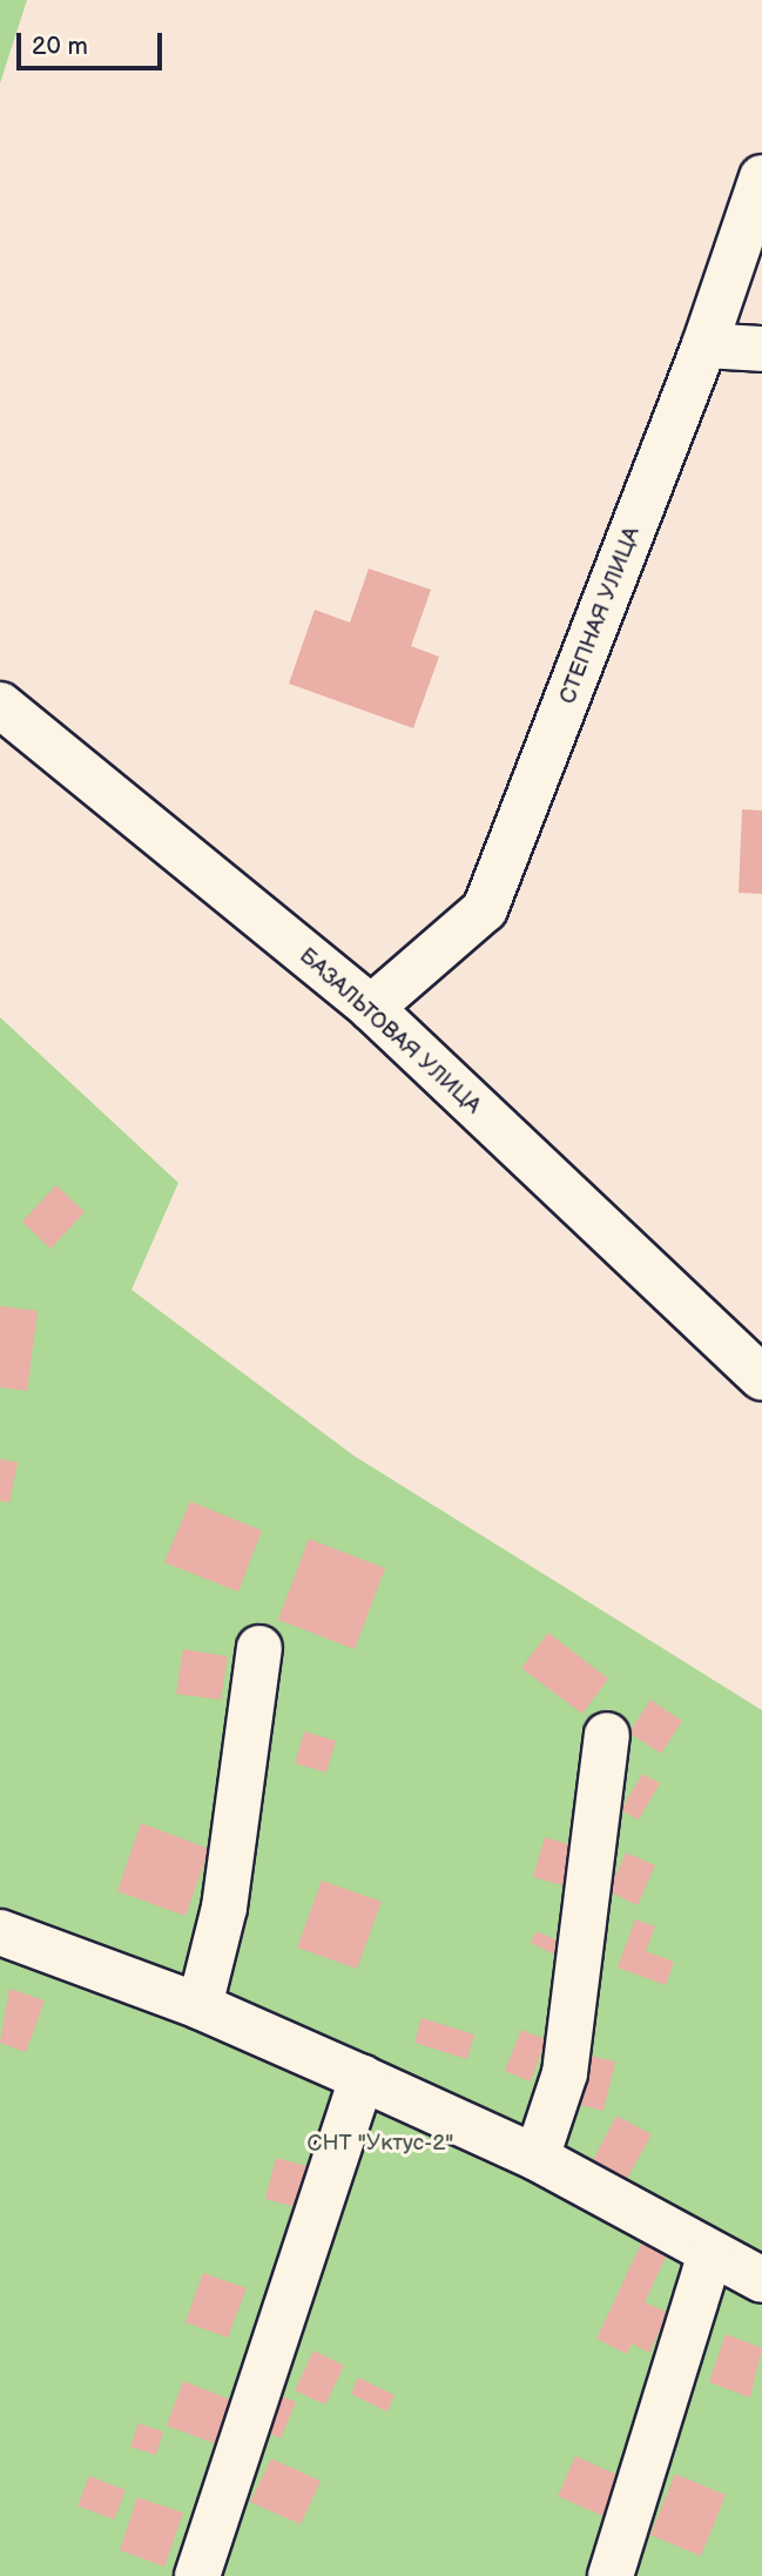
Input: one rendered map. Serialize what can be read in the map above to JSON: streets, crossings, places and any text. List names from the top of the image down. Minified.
{"streets":{"street":["СТЕПНАЯ УЛИЦА","БАЗАЛЬТОВАЯ УЛИЦА"]},"crossings":[["СТЕПНАЯ УЛИЦА","БАЗАЛЬТОВАЯ УЛИЦА"]],"parks":["СНТ \"Уктус-2\""],"scale_bar":"20 m"}
